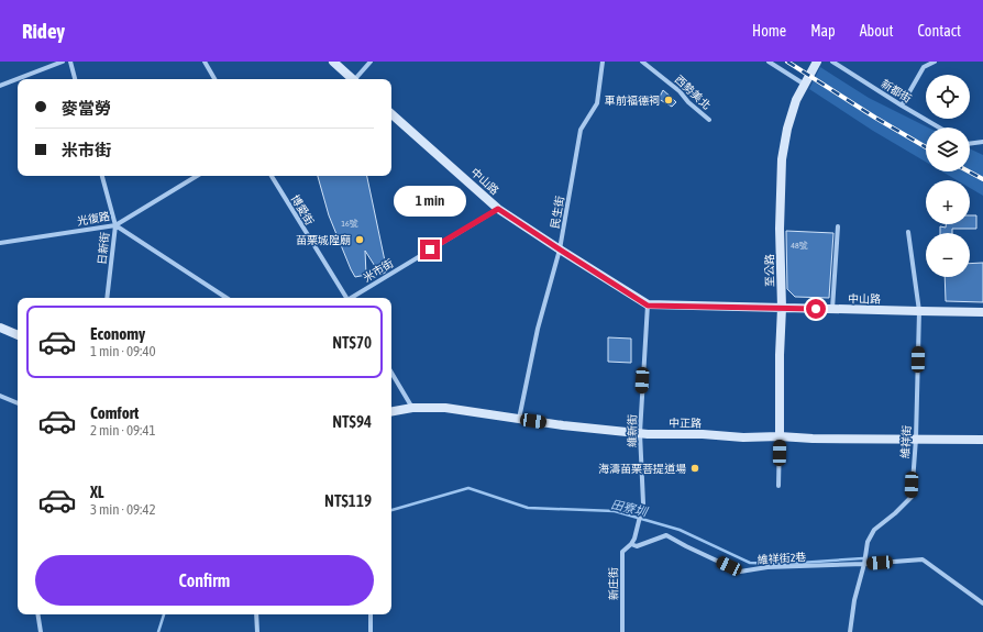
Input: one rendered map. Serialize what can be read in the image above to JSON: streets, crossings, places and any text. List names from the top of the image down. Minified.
{"streets":{"street":["新都街","西勢美北","中山路","博愛街","民生街","光復路","日新街","米市街","至公路","中正路","維新街","維祥街","維祥街2巷","新庄街"]},"crossings":[["中山路","民生街"],["中山路","米市街"],["中山路","至公路"],["中山路","維新街"],["中山路","維祥街"],["民生街","中正路"],["光復路","日新街"],["至公路","中正路"],["中正路","維新街"],["中正路","維祥街"],["維新街","新庄街"],["維祥街","維祥街2巷"],["維祥街2巷","新庄街"]],"water":["田寮圳"],"places":["車前福德祠","苗栗城隍廟","海濤苗栗菩提道場"],"house_numbers":["16號","48號"],"page":{"header":"Ridey","nav":["Home","Map","About","Contact"],"map_buttons":["+","−"],"banner":["麥當勞","米市街"],"bubble":"1 min","list":[{"name":"Economy","note":"1 min · 09:40","value":"NT$70"},{"name":"Comfort","note":"2 min · 09:41","value":"NT$94"},{"name":"XL","note":"3 min · 09:42","value":"NT$119"}],"buttons":"Confirm"}}
